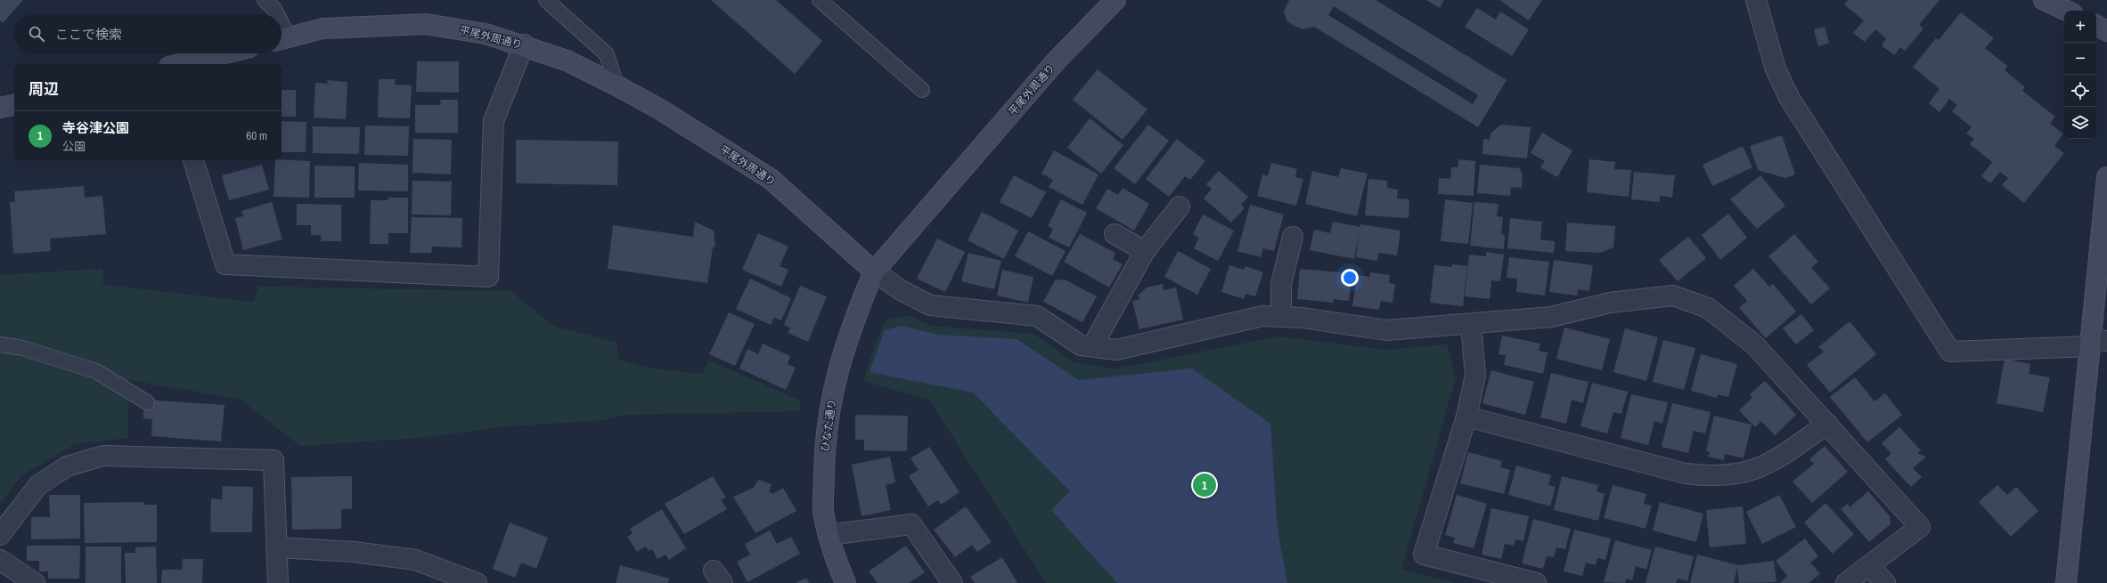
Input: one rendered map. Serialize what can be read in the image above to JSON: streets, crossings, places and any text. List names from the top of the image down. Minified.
{"streets":{"street":["平尾外周通り","ひなた通り"]},"crossings":[["平尾外周通り","ひなた通り"]],"page":{"map_buttons":["+","−"],"search":"ここで検索","heading":"周辺","list":[{"mark":"1","name":"寺谷津公園","note":"公園","value":"60 m"}],"pins":"1"}}
